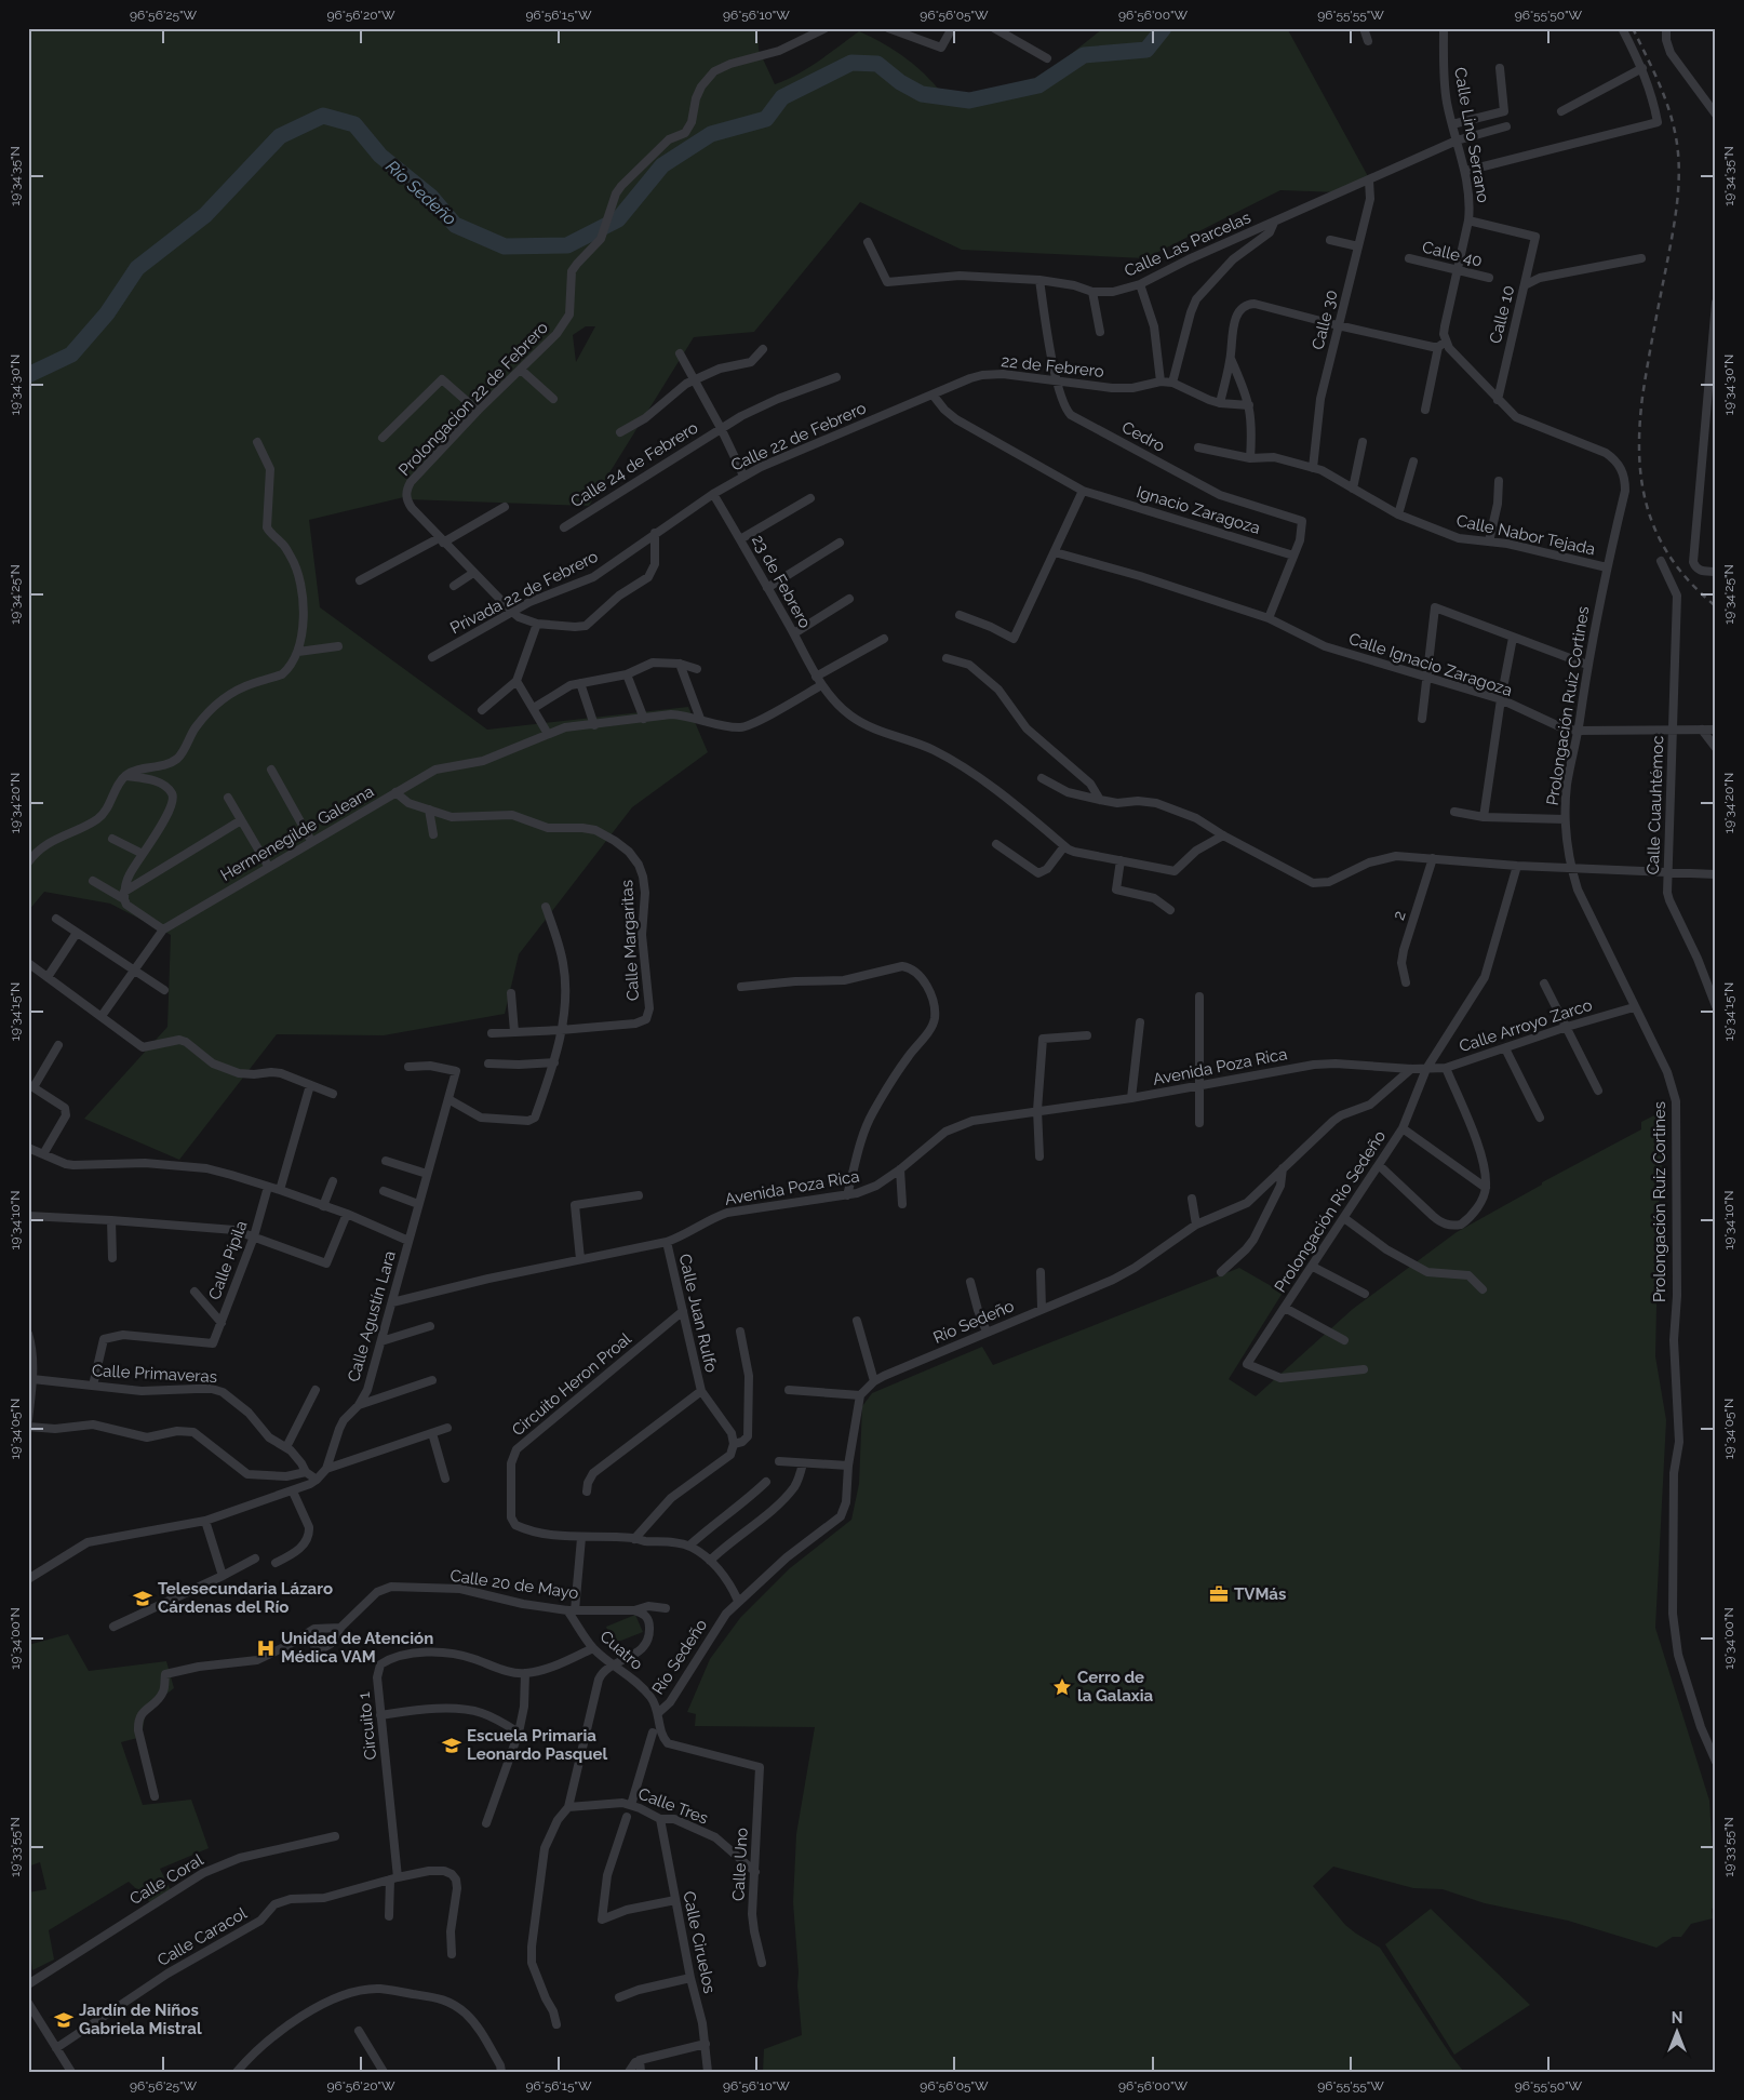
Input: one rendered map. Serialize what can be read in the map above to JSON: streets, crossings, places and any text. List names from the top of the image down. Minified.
{"streets":{"street":["Calle Lino Serrano","Calle Las Parcelas","Calle 40","Calle 10","Calle 30","22 de Febrero","Prolongacion 22 de Febrero","Calle 22 de Febrero","Cedro","Calle 24 de Febrero","Ignacio Zaragoza","Calle Nabor Tejada","23 de Febrero","Privada 22 de Febrero","Calle Ignacio Zaragoza","Prolongación Ruiz Cortines","Calle Cuauhtémoc","Hermenegilde Galeana","2","Calle Margaritas","Calle Arroyo Zarco","Avenida Poza Rica","Prolongación Río Sedeño","Calle Pípila","Calle Juan Rulfo","Calle Agustín Lara","Río Sedeño","Calle Primaveras","Circuito Heron Proal","Calle 20 de Mayo","Cuatro","Circuito 1","Calle Tres","Calle Uno","Calle Coral","Calle Caracol","Calle Ciruelos"]},"crossings":[["Calle Lino Serrano","Calle Las Parcelas"],["Calle Lino Serrano","Calle 40"],["Calle Lino Serrano","Calle 10"],["Calle Las Parcelas","Calle 30"],["Calle Las Parcelas","Cedro"],["Calle 10","Prolongación Ruiz Cortines"],["Calle 30","Calle Nabor Tejada"],["22 de Febrero","Calle 22 de Febrero"],["22 de Febrero","Cedro"],["22 de Febrero","Ignacio Zaragoza"],["Prolongacion 22 de Febrero","Calle 22 de Febrero"],["Prolongacion 22 de Febrero","Privada 22 de Febrero"],["Calle 22 de Febrero","Ignacio Zaragoza"],["Calle 22 de Febrero","23 de Febrero"],["Calle 22 de Febrero","Privada 22 de Febrero"],["Cedro","Ignacio Zaragoza"],["Calle Nabor Tejada","Prolongación Ruiz Cortines"],["23 de Febrero","Hermenegilde Galeana"],["Calle Ignacio Zaragoza","Prolongación Ruiz Cortines"],["Calle Ignacio Zaragoza","Calle Cuauhtémoc"],["Prolongación Ruiz Cortines","Calle Arroyo Zarco"],["Hermenegilde Galeana","Calle Margaritas"],["Calle Arroyo Zarco","Prolongación Río Sedeño"],["Avenida Poza Rica","Calle Juan Rulfo"],["Avenida Poza Rica","Calle Agustín Lara"],["Avenida Poza Rica","Río Sedeño"],["Calle Pípila","Calle Primaveras"],["Calle Juan Rulfo","Circuito Heron Proal"],["Calle Agustín Lara","Calle Primaveras"],["Río Sedeño","Cuatro"],["Calle 20 de Mayo","Cuatro"],["Cuatro","Circuito 1"],["Cuatro","Calle Uno"],["Circuito 1","Calle Caracol"],["Calle Tres","Calle Uno"],["Calle Tres","Calle Ciruelos"]],"water":["Río Sedeño"],"places":{"office":["TVMás"],"school or university":["Telesecundaria Lázaro Cárdenas del Río","Escuela Primaria Leonardo Pasquel","Jardín de Niños Gabriela Mistral"],"hospital":["Unidad de Atención Médica VAM"],"place":["Cerro de la Galaxia"]},"north":"top","coordinates":["96°56'25\"W","96°56'20\"W","96°56'15\"W","96°56'10\"W","96°56'05\"W","96°56'00\"W","96°55'55\"W","96°55'50\"W","19°34'35\"N","19°34'30\"N","19°34'25\"N","19°34'20\"N","19°34'15\"N","19°34'10\"N","19°34'05\"N","19°34'00\"N","19°33'55\"N"]}
